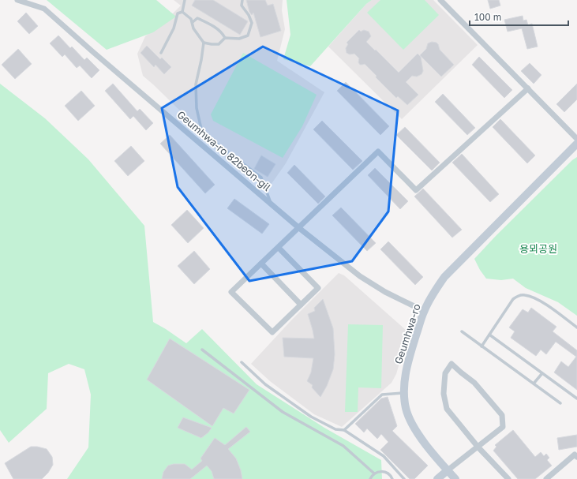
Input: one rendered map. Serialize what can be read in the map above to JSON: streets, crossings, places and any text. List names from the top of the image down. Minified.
{"streets":{"street":["Geumhwa-ro 82beon-gil","Geumhwa-ro"]},"crossings":[["Geumhwa-ro 82beon-gil","Geumhwa-ro"]],"parks":["용뫼공원"],"scale_bar":"100 m"}
